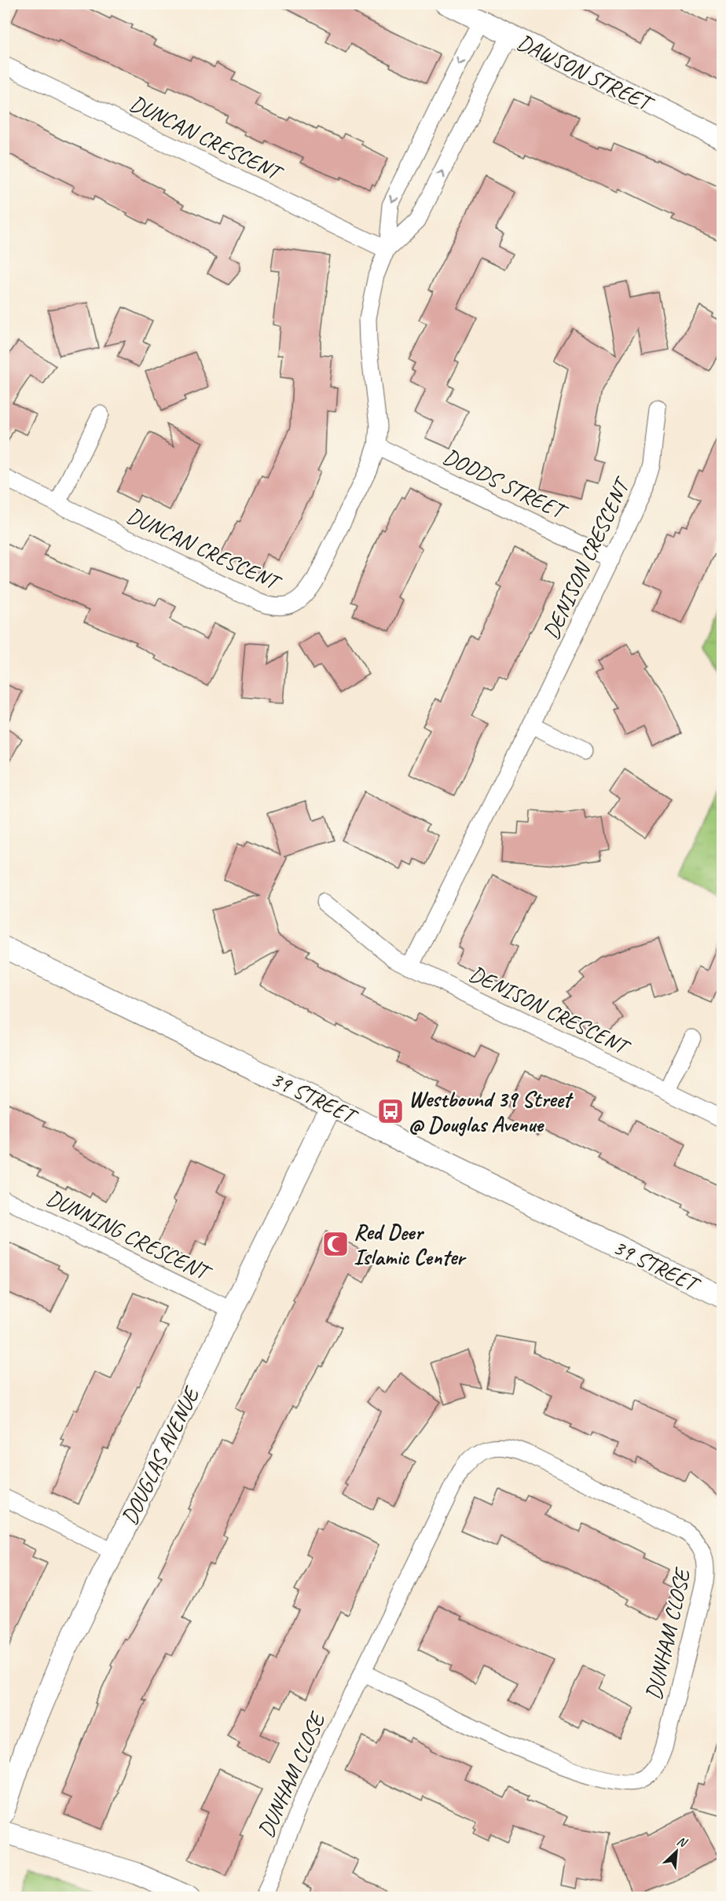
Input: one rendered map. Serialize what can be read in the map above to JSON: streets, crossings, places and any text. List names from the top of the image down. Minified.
{"streets":{"street":["DAWSON STREET","DUNCAN CRESCENT","DODDS STREET","DENISON CRESCENT","39 STREET","DUNNING CRESCENT","DOUGLAS AVENUE","DUNHAM CLOSE"]},"crossings":[["DAWSON STREET","DUNCAN CRESCENT"],["DUNCAN CRESCENT","DODDS STREET"],["DODDS STREET","DENISON CRESCENT"],["39 STREET","DOUGLAS AVENUE"],["DUNNING CRESCENT","DOUGLAS AVENUE"]],"places":{"bus stop":["Westbound 39 Street @ Douglas Avenue"],"mosque":["Red Deer Islamic Center"]},"north":"top right"}
